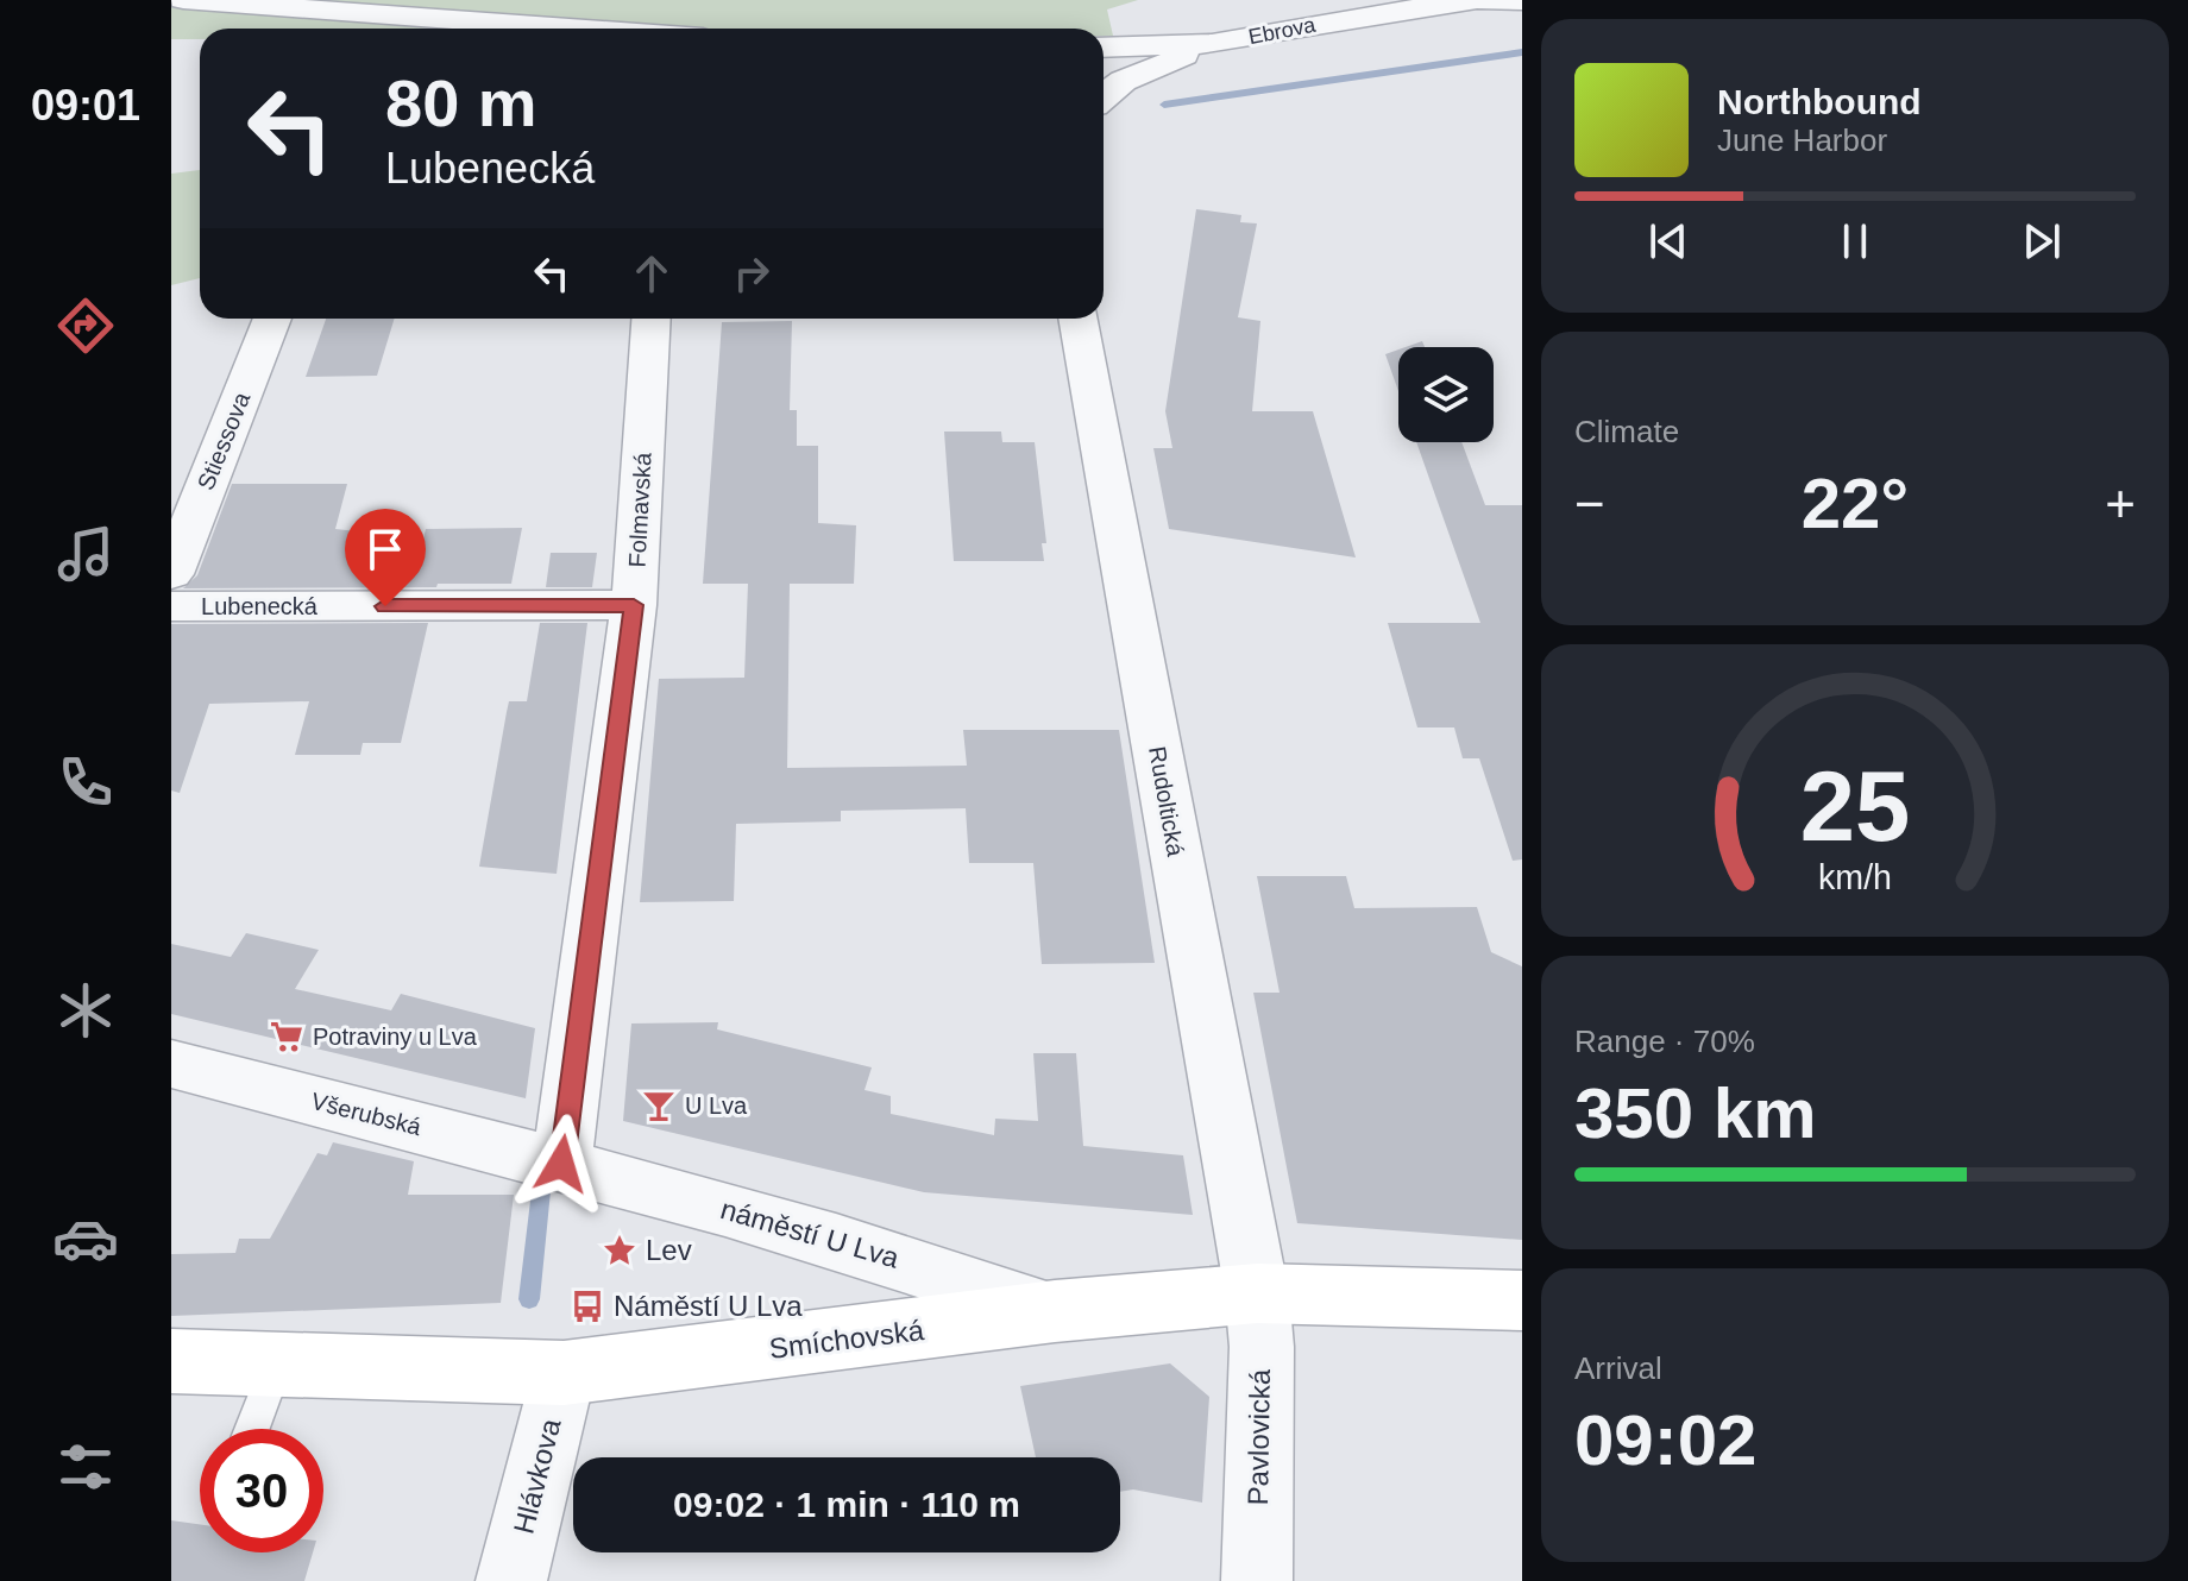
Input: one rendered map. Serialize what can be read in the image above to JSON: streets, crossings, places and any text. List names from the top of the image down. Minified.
{"streets":{"street":["Ebrova","Stiessova","Folmavská","Lubenecká","Rudoltická","Všerubská","náměstí U Lva","Smíchovská","Pavlovická","Hlávkova"]},"crossings":[["Folmavská","Lubenecká"],["Folmavská","Všerubská"],["Folmavská","náměstí U Lva"],["Rudoltická","Smíchovská"],["Rudoltická","Pavlovická"],["Všerubská","náměstí U Lva"],["náměstí U Lva","Smíchovská"],["Smíchovská","Pavlovická"],["Smíchovská","Hlávkova"]],"places":{"supermarket":["Potraviny u Lva"],"bar":["U Lva"],"place":["Lev"],"bus stop":["Náměstí U Lva"]},"page":{"tabs":"09:01","turn":["80 m","Lubenecká"],"song":["Northbound","June Harbor"],"tile":["Climate",["Range · 70%","350 km"],["Arrival","09:02"]],"heat":["−","22°","+"],"limit":"30","trip":"09:02 · 1 min · 110 m","gauge":["25","km/h"]}}
